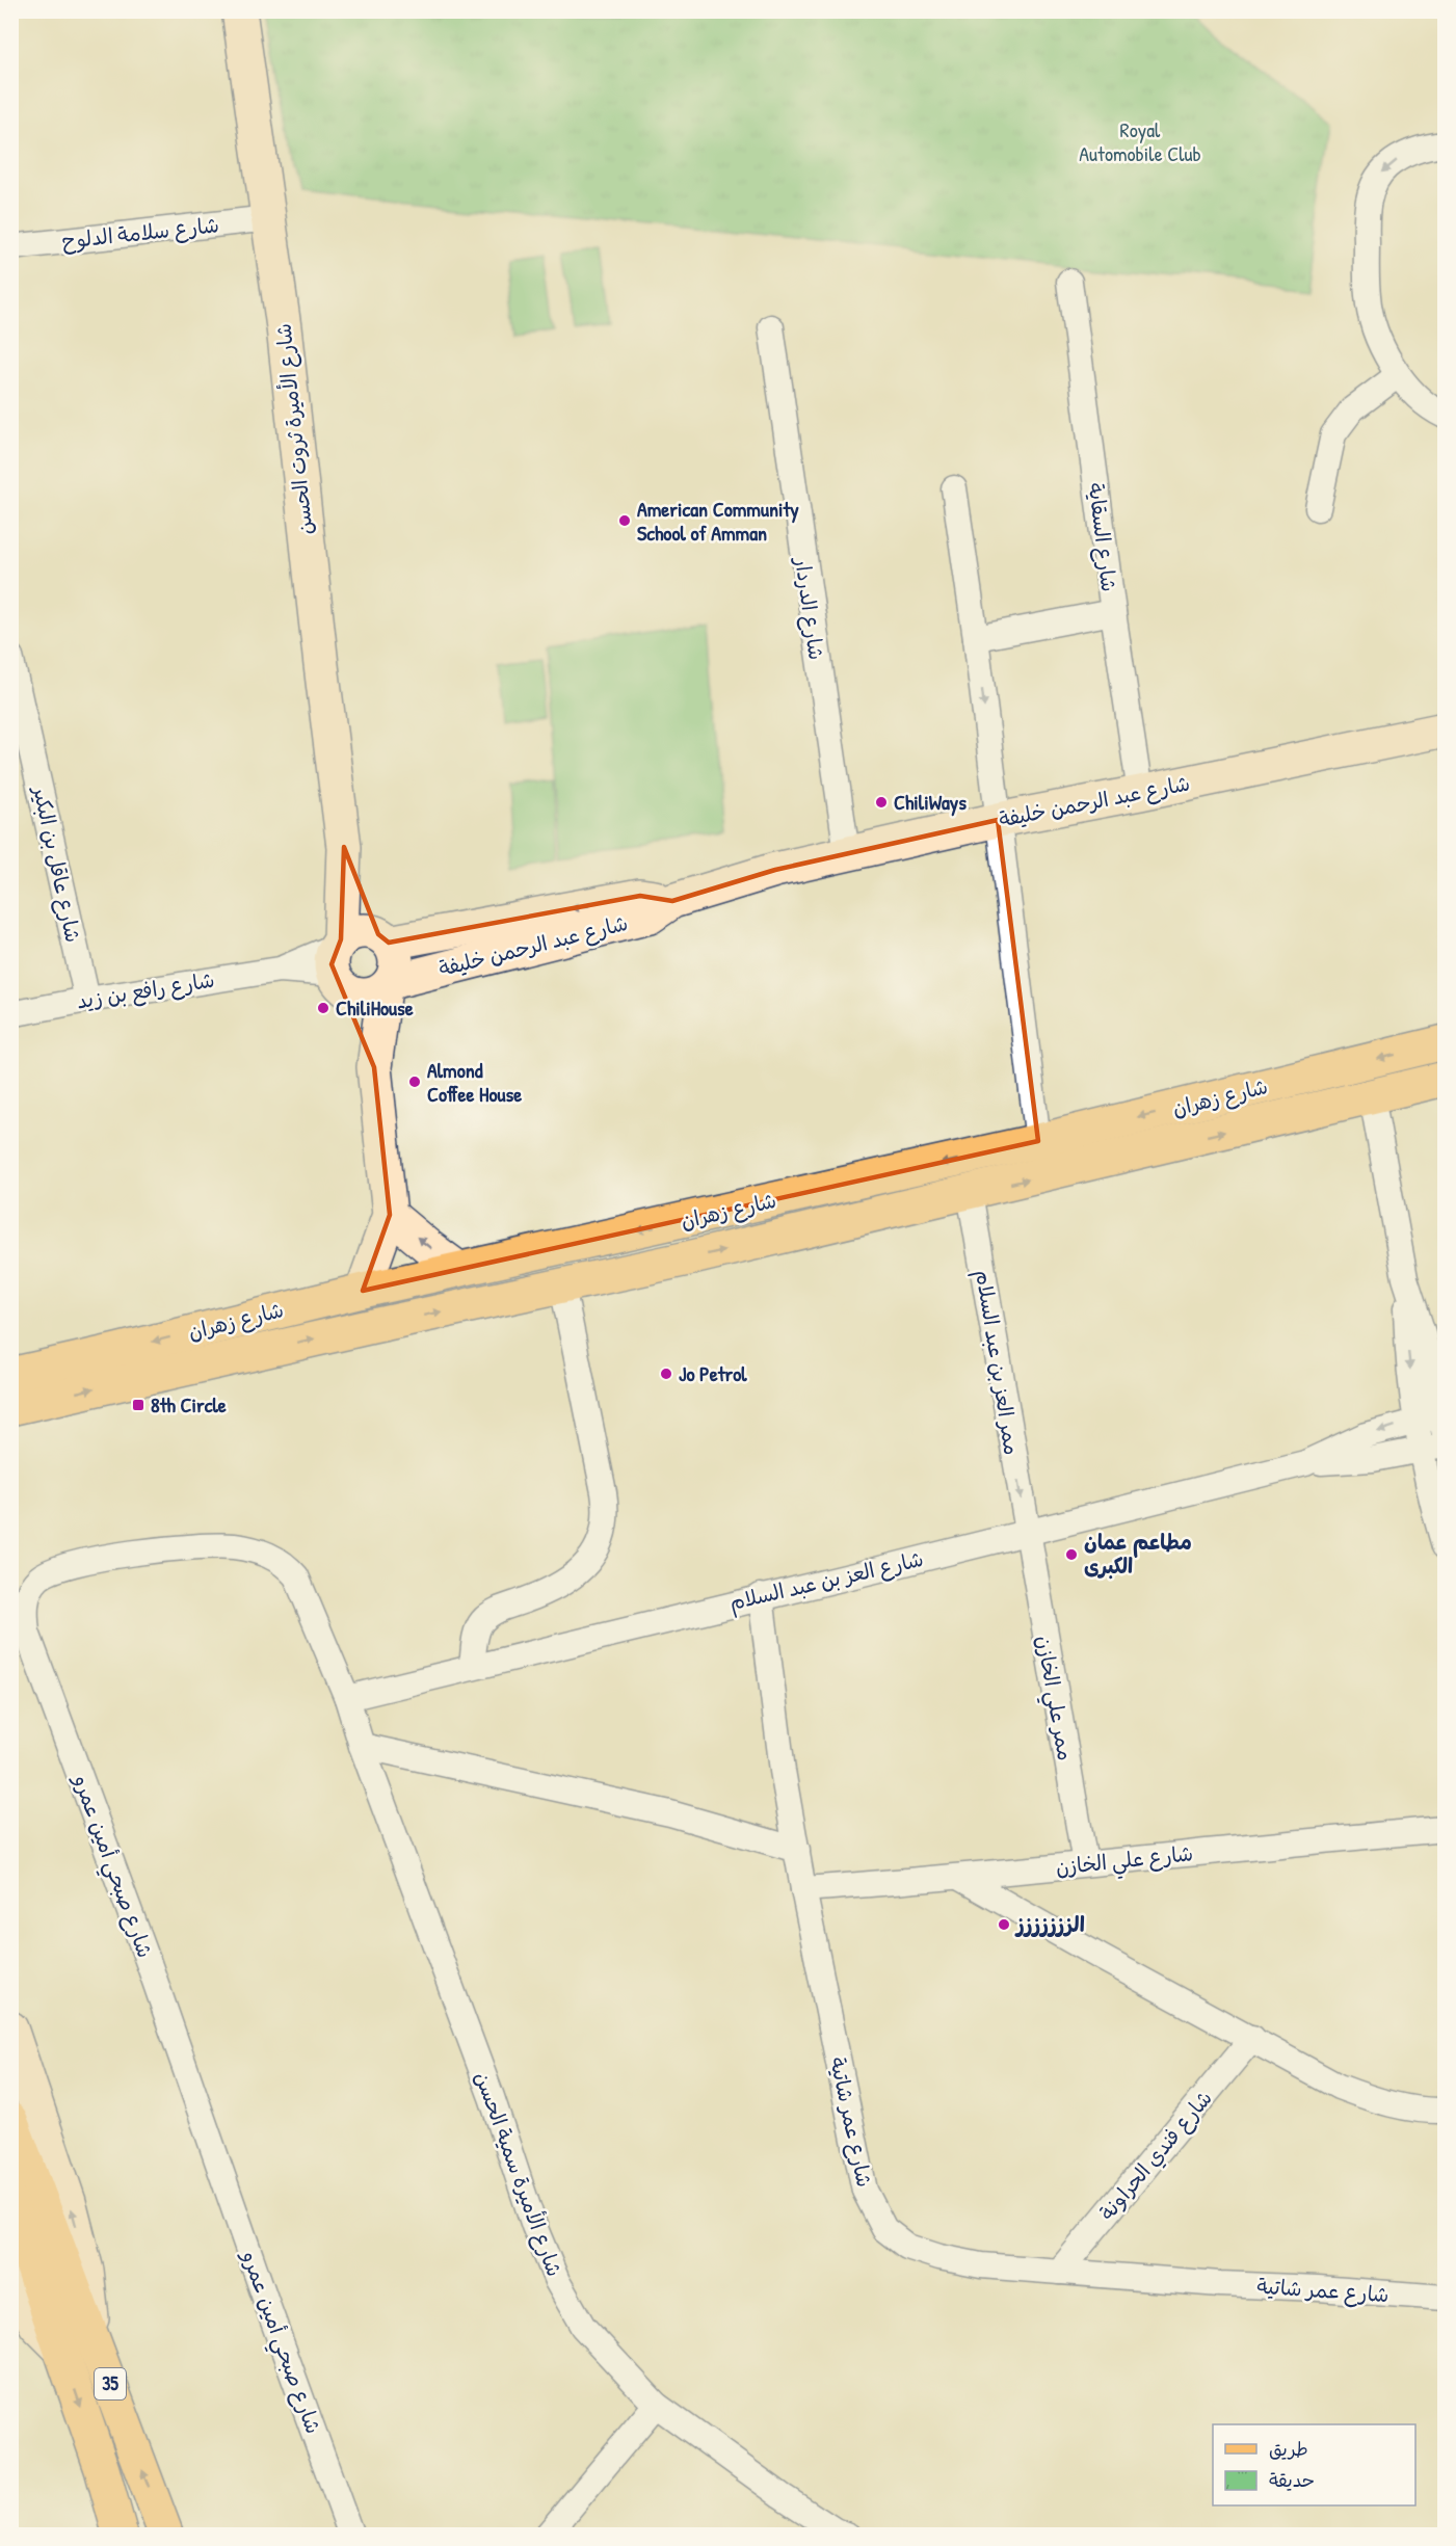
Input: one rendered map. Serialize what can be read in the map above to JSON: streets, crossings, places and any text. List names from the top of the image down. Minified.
{"streets":{"main road":["شارع زهران","35"],"street":["شارع سلامة الدلوح","شارع الأميرة ثروت الحسن","شارع السقاية","شارع الدردار","شارع عبد الرحمن خليفة","شارع عاقل بن البكير","شارع رافع بن زيد","ممر العز بن عبد السلام","شارع العز بن عبد السلام","ممر علي الخازن","شارع علي الخازن","شارع صبحي أمين عمرو","شارع عمر شاتية","شارع فندي الحراونة","شارع الأميرة سمية الحسن"]},"crossings":[["شارع سلامة الدلوح","شارع الأميرة ثروت الحسن"],["شارع الأميرة ثروت الحسن","شارع عبد الرحمن خليفة"],["شارع الأميرة ثروت الحسن","شارع رافع بن زيد"],["شارع الأميرة ثروت الحسن","شارع زهران"],["شارع السقاية","شارع عبد الرحمن خليفة"],["شارع الدردار","شارع عبد الرحمن خليفة"],["شارع عبد الرحمن خليفة","شارع رافع بن زيد"],["شارع عاقل بن البكير","شارع رافع بن زيد"],["شارع زهران","ممر العز بن عبد السلام"],["ممر العز بن عبد السلام","شارع العز بن عبد السلام"],["ممر العز بن عبد السلام","ممر علي الخازن"],["شارع العز بن عبد السلام","ممر علي الخازن"],["شارع العز بن عبد السلام","شارع صبحي أمين عمرو"],["شارع العز بن عبد السلام","شارع عمر شاتية"],["شارع العز بن عبد السلام","شارع الأميرة سمية الحسن"],["ممر علي الخازن","شارع علي الخازن"],["شارع علي الخازن","شارع عمر شاتية"],["شارع صبحي أمين عمرو","شارع الأميرة سمية الحسن"],["شارع عمر شاتية","شارع فندي الحراونة"]],"one_way":["ممر العز بن عبد السلام"],"parks":["Royal Automobile Club"],"places":{"other":["American Community School of Amman","ChiliWays","ChiliHouse","Almond Coffee House","Jo Petrol","مطاعم عمان الكبرى","الززززززز"],"transit":["8th Circle"]},"legend":["طريق","حديقة"]}
